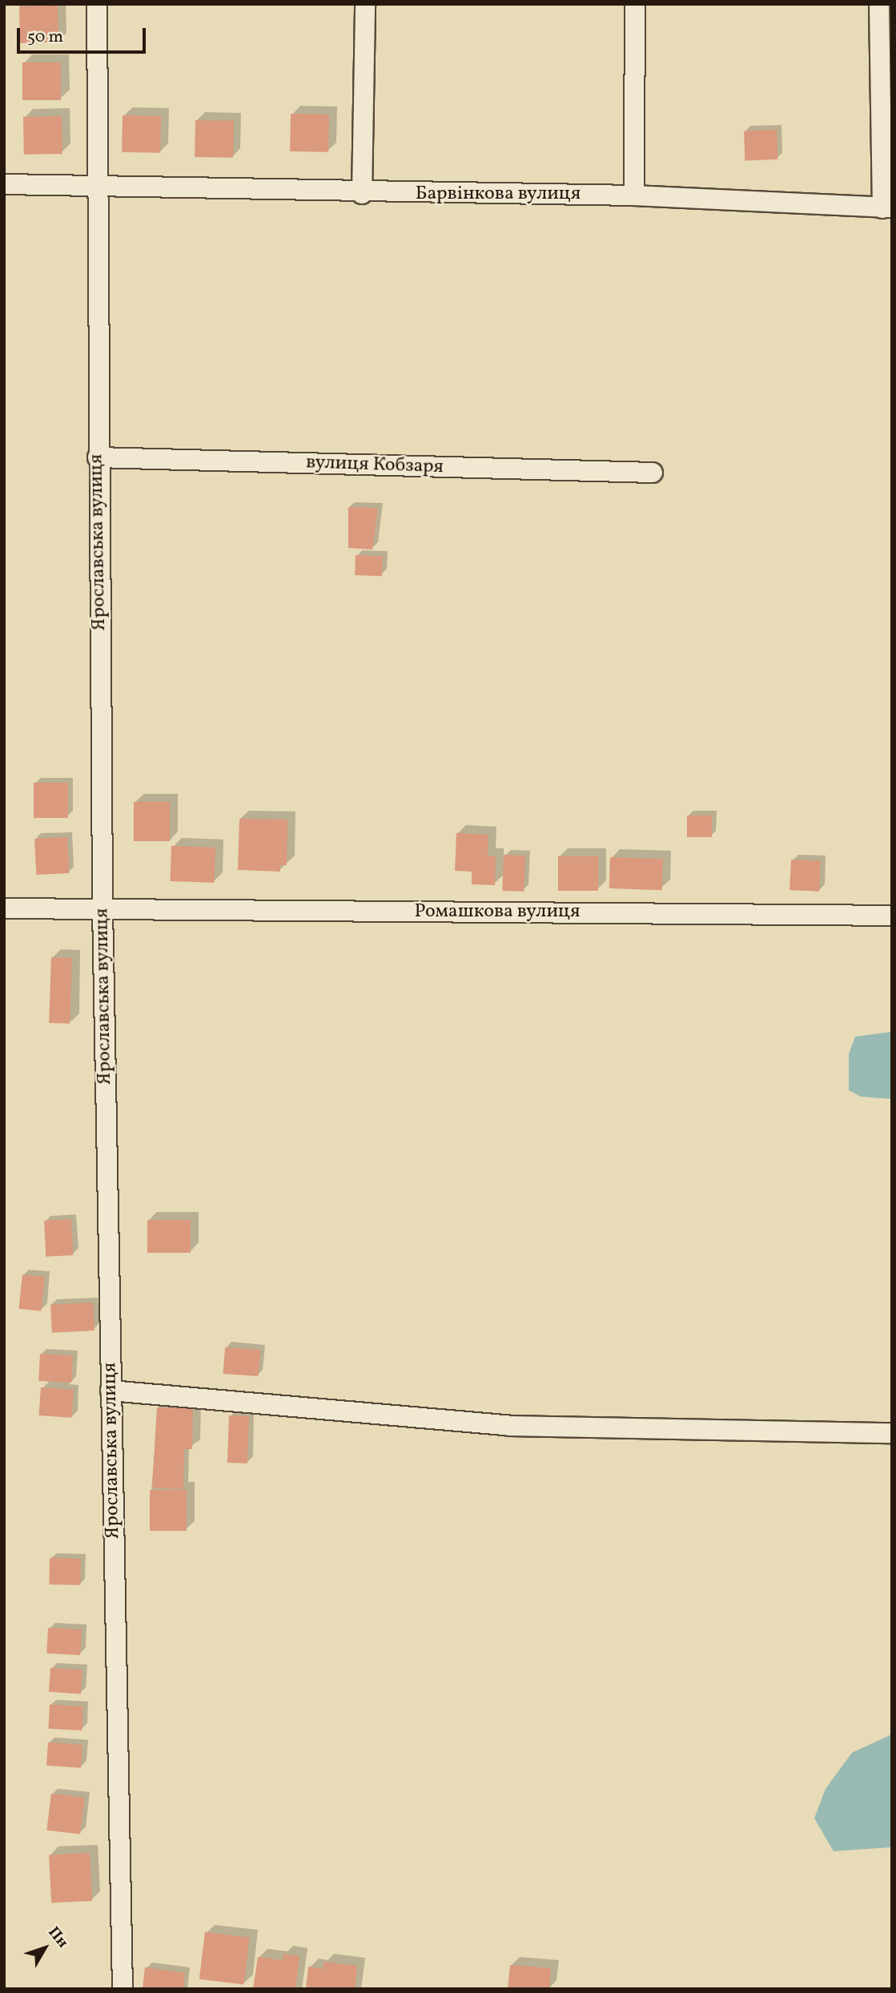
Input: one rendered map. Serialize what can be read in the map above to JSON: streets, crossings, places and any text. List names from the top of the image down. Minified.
{"streets":{"street":["Барвінкова вулиця","вулиця Кобзаря","Ярославська вулиця","Ромашкова вулиця"]},"crossings":[["Барвінкова вулиця","Ярославська вулиця"],["вулиця Кобзаря","Ярославська вулиця"],["Ярославська вулиця","Ромашкова вулиця"]],"scale_bar":"50 m","north":"top right"}
